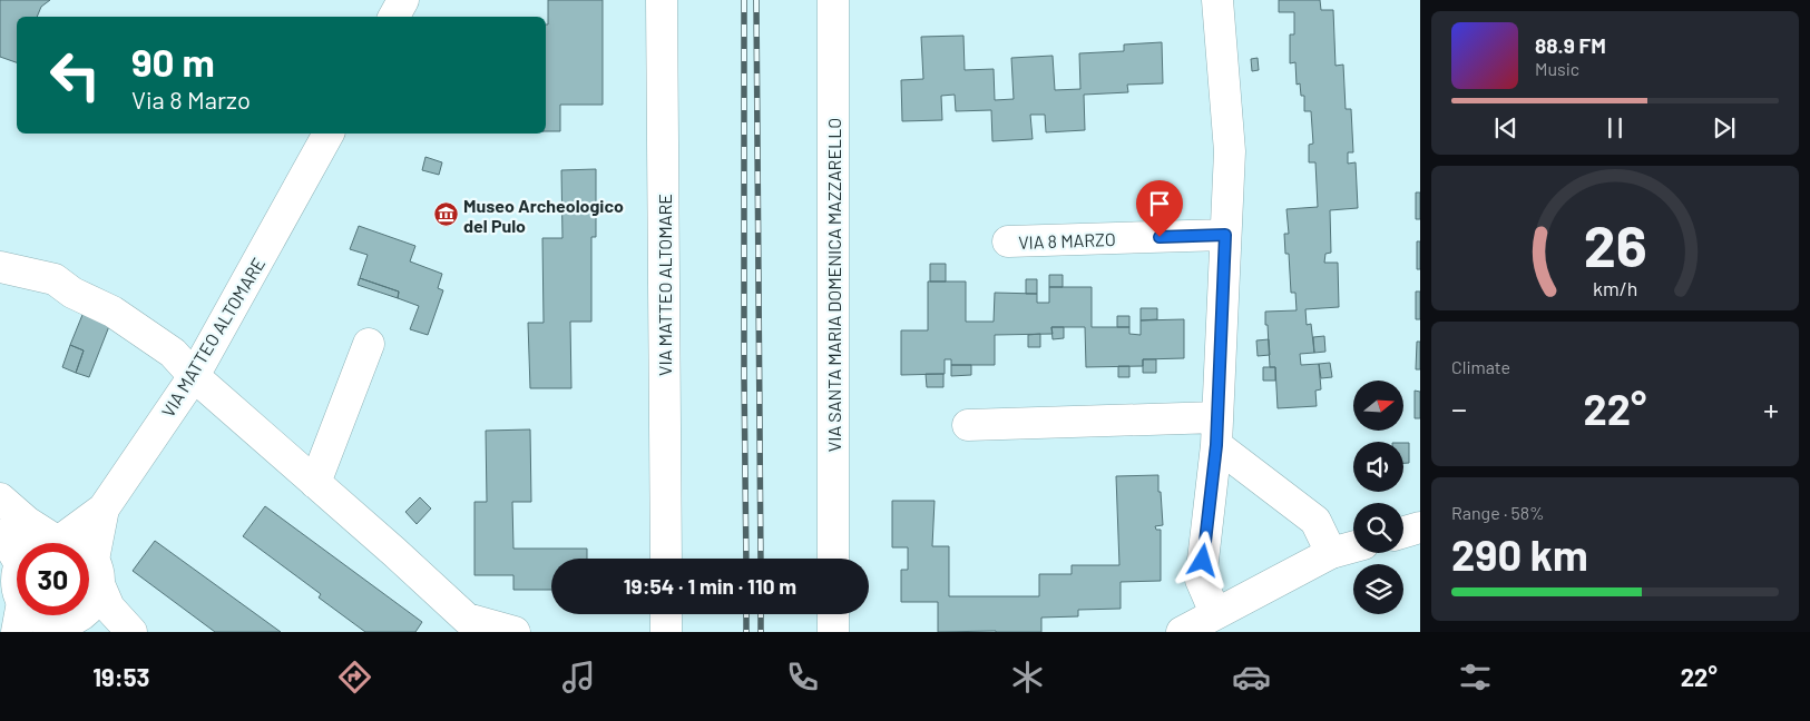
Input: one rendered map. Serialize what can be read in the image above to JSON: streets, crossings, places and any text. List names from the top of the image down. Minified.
{"streets":{"street":["VIA 8 MARZO","VIA MATTEO ALTOMARE","VIA SANTA MARIA DOMENICA MAZZARELLO"]},"places":{"museum":["Museo Archeologico del Pulo"]},"north":"right","page":{"turn":["90 m","Via 8 Marzo"],"song":["88.9 FM","Music"],"tile":["Climate",["Range · 58%","290 km"]],"heat":["−","22°","+"],"limit":"30","trip":"19:54 · 1 min · 110 m","tabs":["19:53","22°"],"gauge":["26","km/h"]}}
